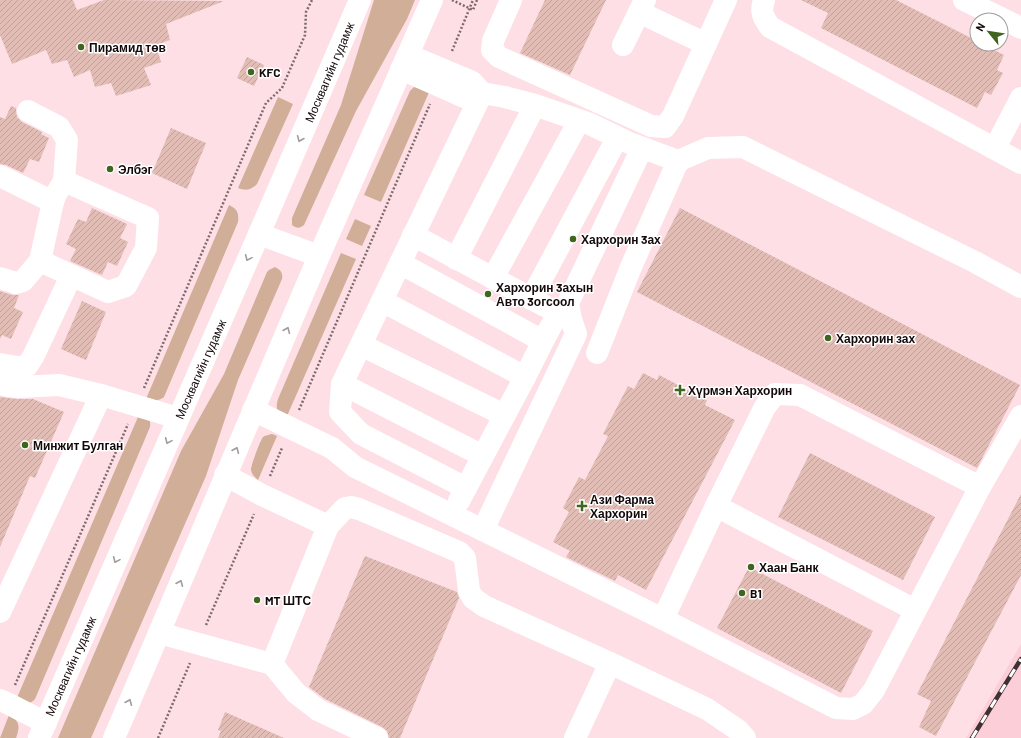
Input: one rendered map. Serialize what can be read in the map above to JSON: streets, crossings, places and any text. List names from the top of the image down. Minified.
{"streets":{"main road":["Москвагийн гудамж"]},"places":{"other":["Пирамид төв","KFC","Элбэг","Хархорин 3ах","Хархорин 3ахын Авто 3огсоол","Хархорин зах","Минжит Булган","Хаан Банк","B1","MT ШТС"],"health":["Хүрмэн Хархорин","Ази Фарма Хархорин"]},"north":"top left"}
